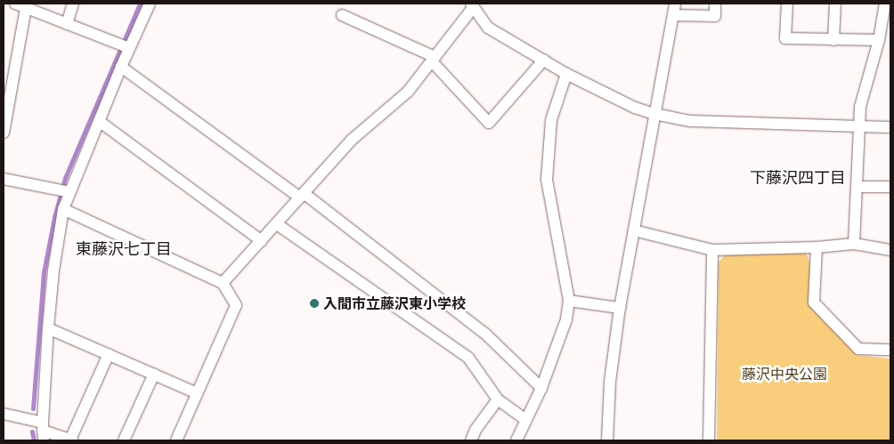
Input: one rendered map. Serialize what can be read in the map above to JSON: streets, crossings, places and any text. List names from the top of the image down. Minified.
{"districts":["下藤沢四丁目","東藤沢七丁目"],"parks":["藤沢中央公園"],"places":["入間市立藤沢東小学校"]}
